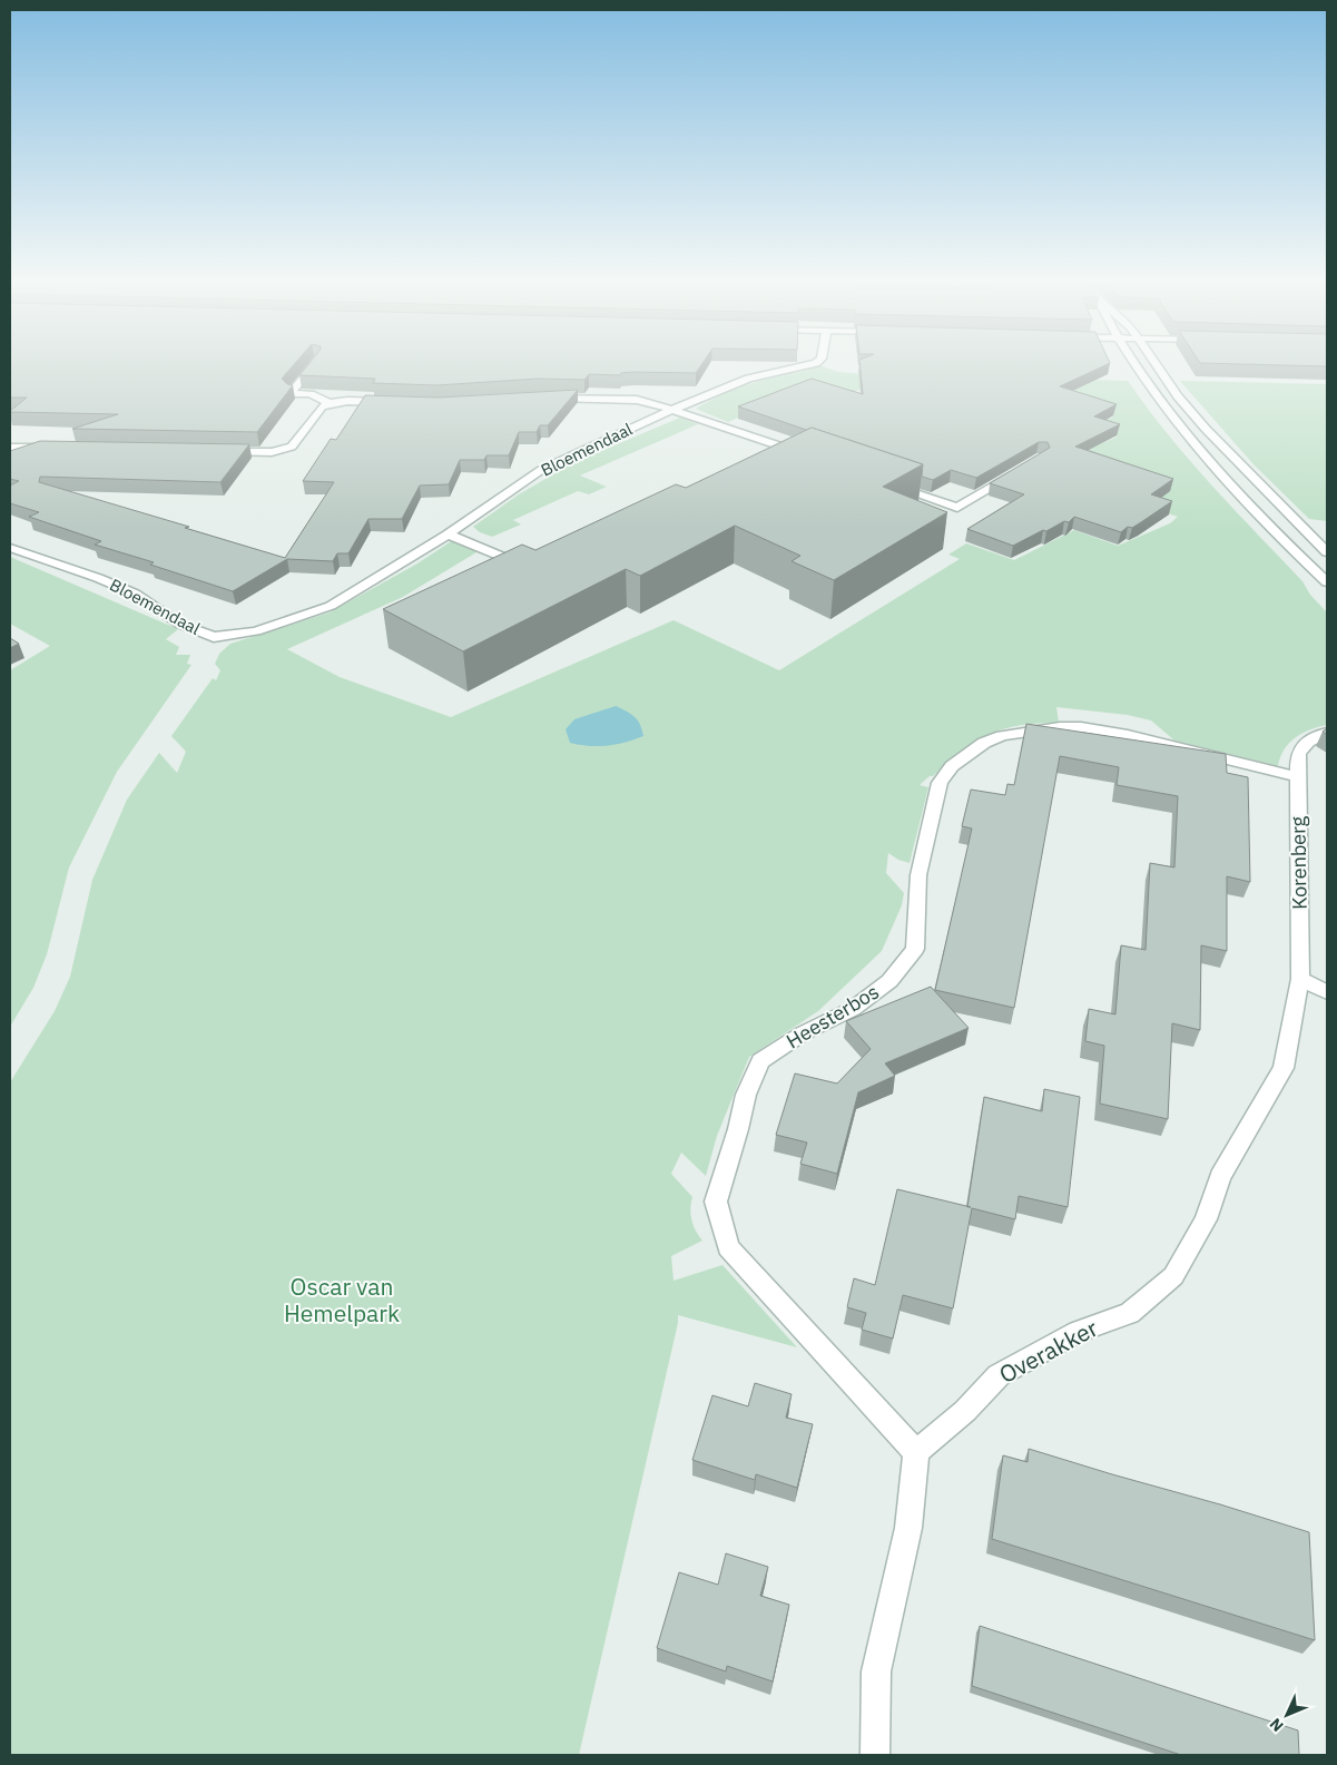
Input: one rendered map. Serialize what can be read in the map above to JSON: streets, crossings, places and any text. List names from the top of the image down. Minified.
{"streets":{"street":["Bloemendaal","Korenberg","Heesterbos","Overakker"]},"crossings":[["Korenberg","Heesterbos"],["Korenberg","Overakker"],["Heesterbos","Overakker"]],"parks":["Oscar van Hemelpark"],"north":"bottom left"}
